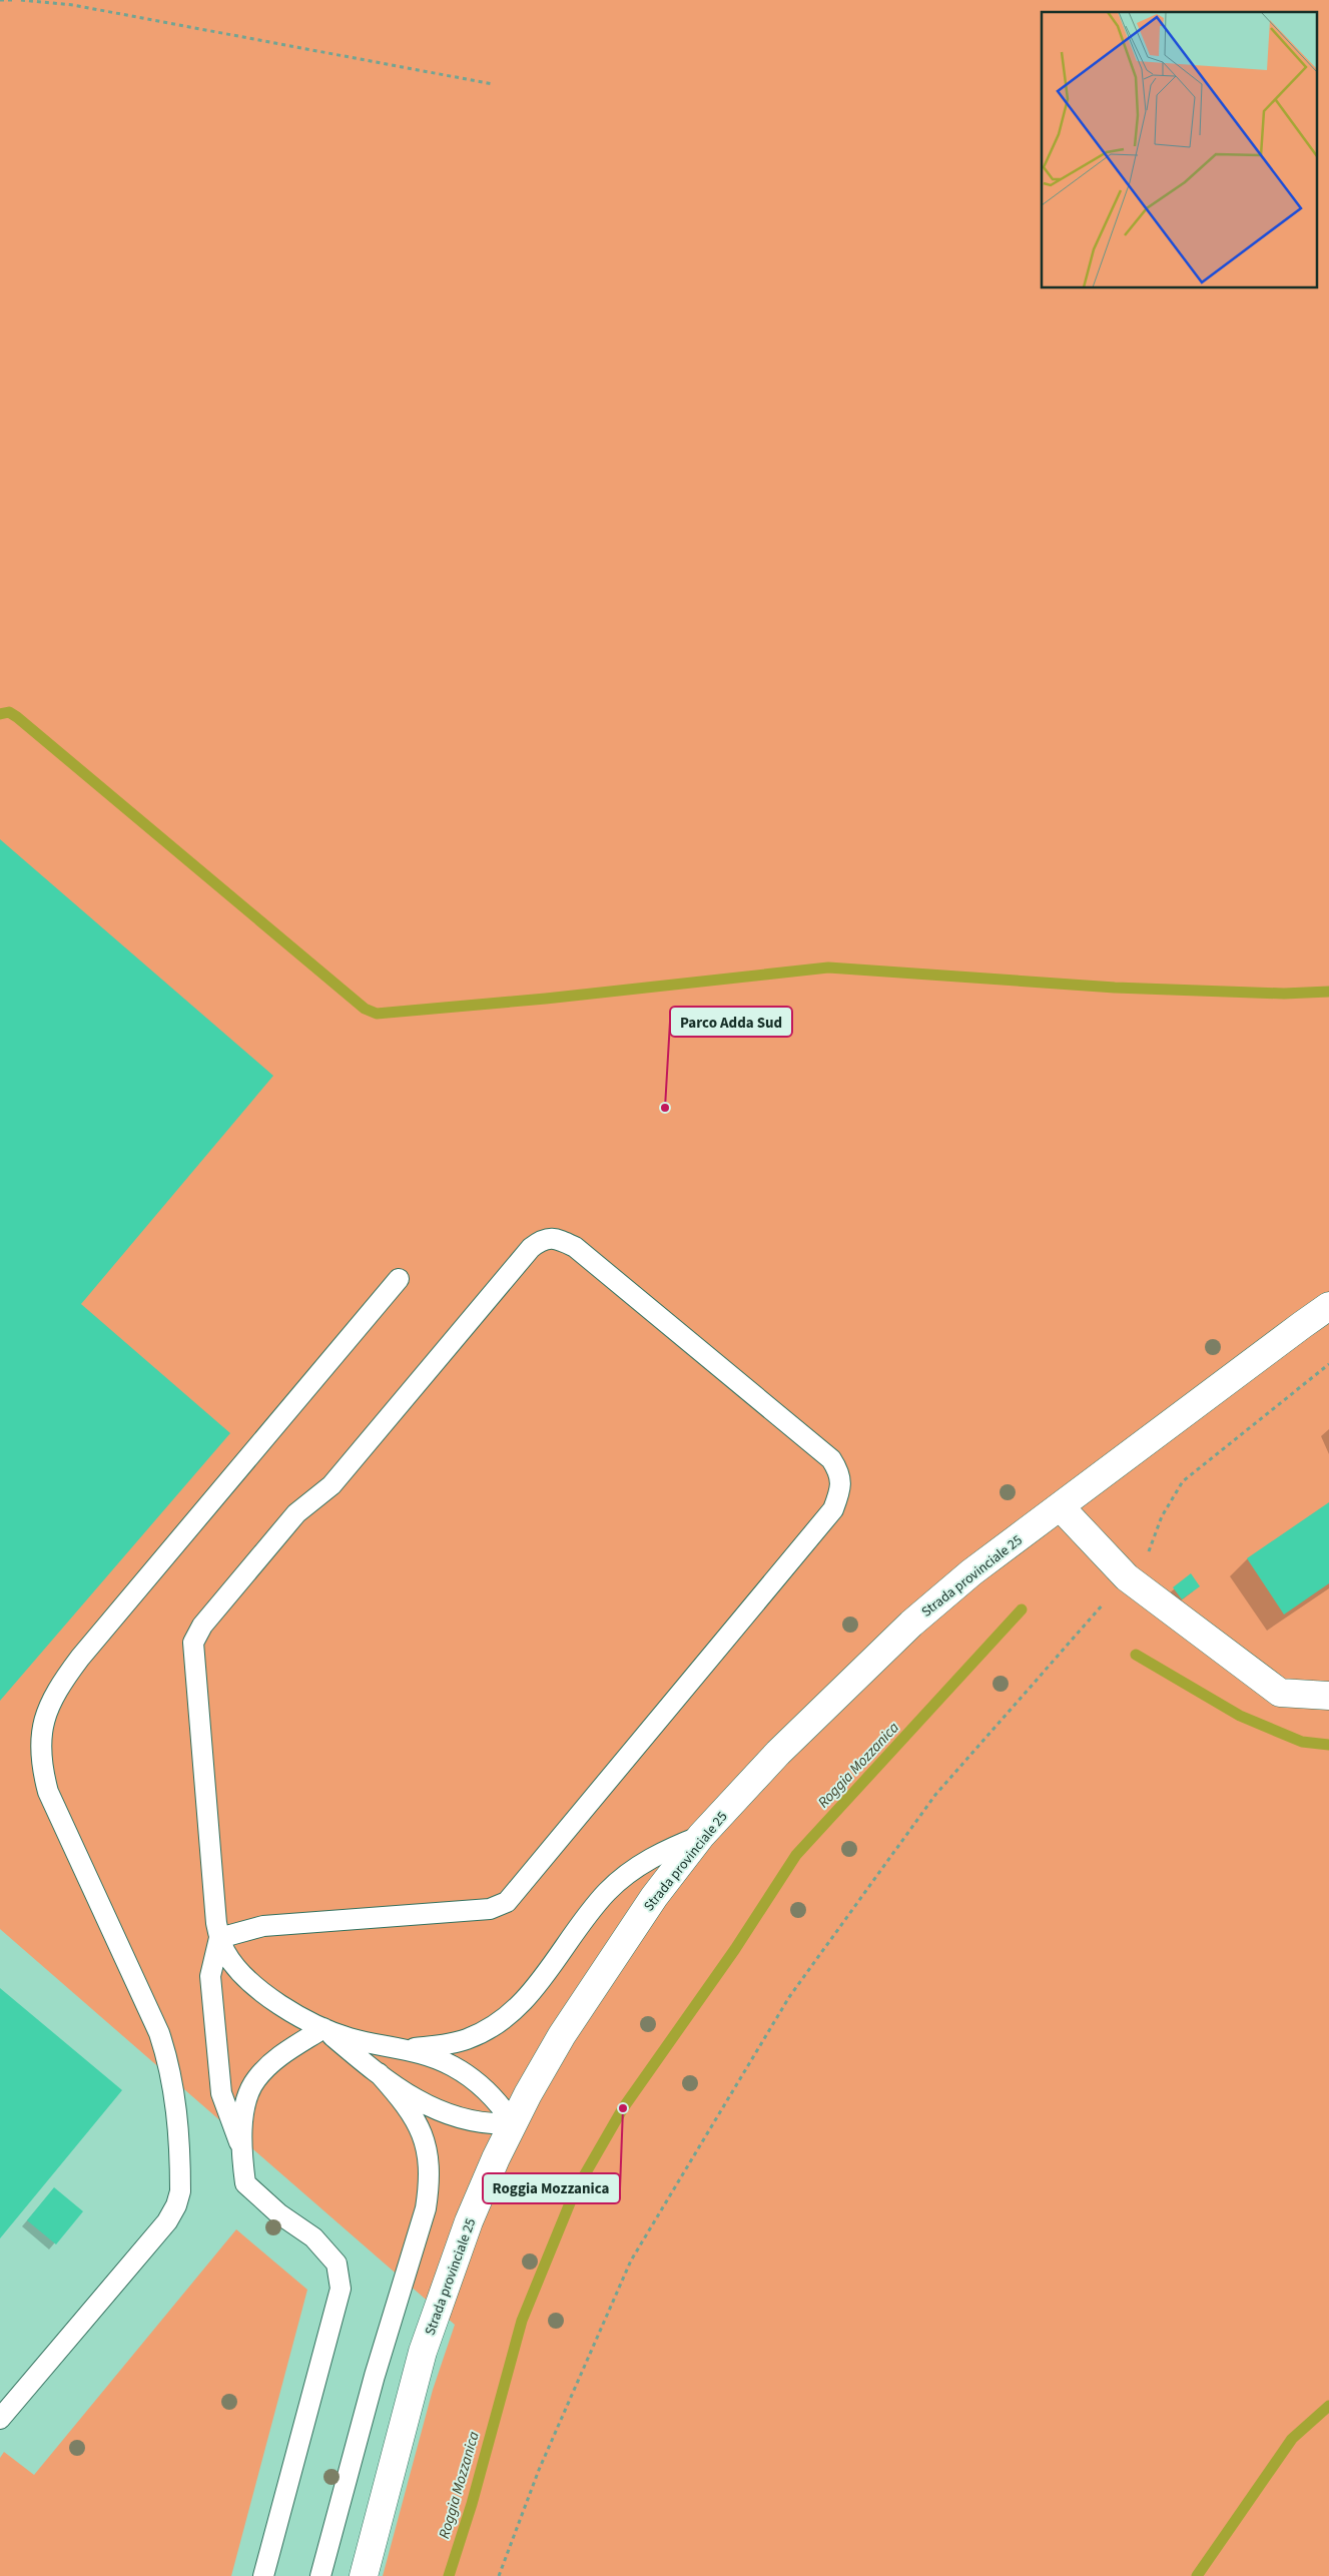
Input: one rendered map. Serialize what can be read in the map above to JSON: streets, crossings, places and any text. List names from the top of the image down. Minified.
{"streets":{"street":["Strada provinciale 25"]},"water":["Roggia Mozzanica"],"places":["Parco Adda Sud","Roggia Mozzanica"]}
